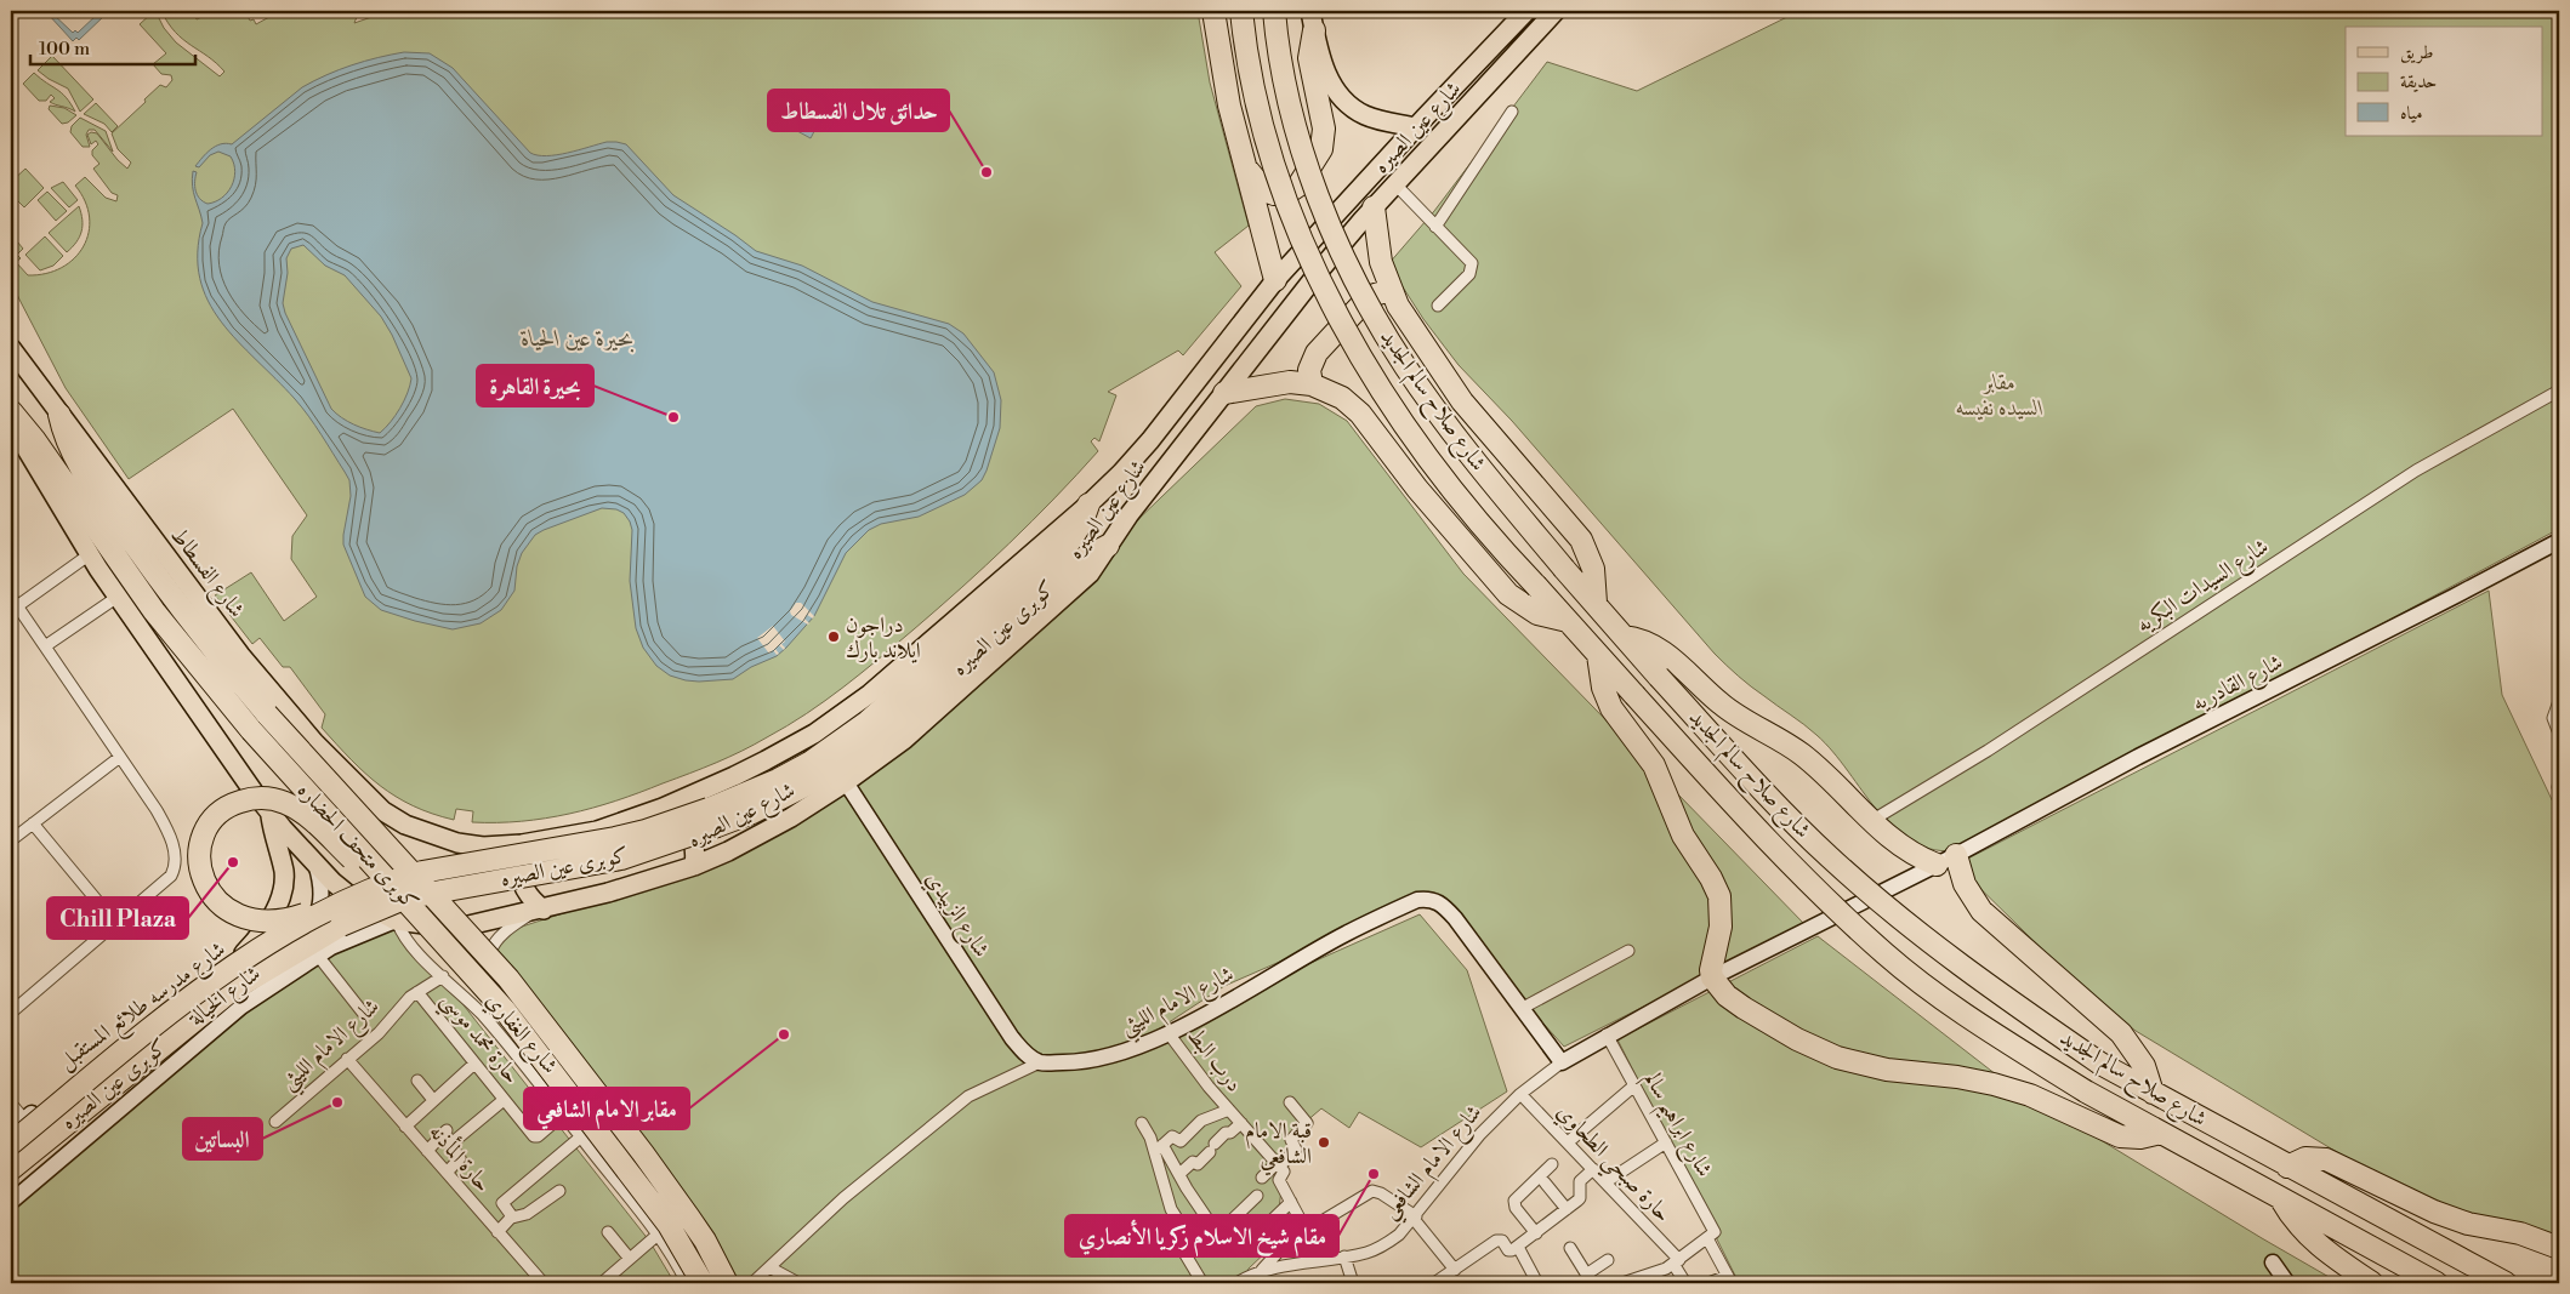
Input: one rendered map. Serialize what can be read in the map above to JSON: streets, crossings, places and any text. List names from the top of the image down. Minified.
{"streets":{"highway":["شارع صلاح سالم الجديد","كوبرى عين الصيره","كوبرى متحف الحضاره"],"main road":["شارع عين الصيره","شارع الفسطاط"],"street":["شارع السيدات البكريه","شارع القادريه","شارع الزبيدي","شارع الخيالة","شارع الامام الليثي","شارع مدرسه طلائع المستقبل","شارع الغفاري","حارة محمد موسي","درب البط","شارع ابراهيم سالم","حارة المأذنه","شارع الامام الشافعي","حارة صبحي الطحاوي"]},"crossings":[["شارع عين الصيره","شارع الفسطاط"],["شارع عين الصيره","كوبرى عين الصيره"],["شارع عين الصيره","شارع الزبيدي"],["شارع عين الصيره","شارع الخيالة"],["شارع عين الصيره","شارع مدرسه طلائع المستقبل"],["شارع عين الصيره","شارع الغفاري"],["شارع الفسطاط","كوبرى متحف الحضاره"],["شارع القادريه","شارع الامام الشافعي"],["شارع الزبيدي","شارع الامام الليثي"],["شارع الخيالة","شارع الغفاري"],["شارع الامام الليثي","شارع الغفاري"],["شارع الامام الليثي","حارة محمد موسي"],["شارع الامام الليثي","درب البط"],["شارع الامام الليثي","حارة المأذنه"],["شارع الامام الليثي","شارع الامام الشافعي"],["شارع الغفاري","حارة محمد موسي"],["شارع ابراهيم سالم","شارع الامام الشافعي"],["شارع الامام الشافعي","حارة صبحي الطحاوي"]],"water":["بحيرة عين الحياة"],"parks":["مقابر السيده نفيسه"],"places":["حدائق تلال الفسطاط","بحيرة القاهرة","دراجون ايلاند بارك","Chill Plaza","مقابر الامام الشافعي","البساتين","قبة الامام الشافعي","مقام شيخ الاسلام زكريا الأنصاري"],"legend":["طريق","حديقة","مياه"],"scale_bar":"100 m"}
